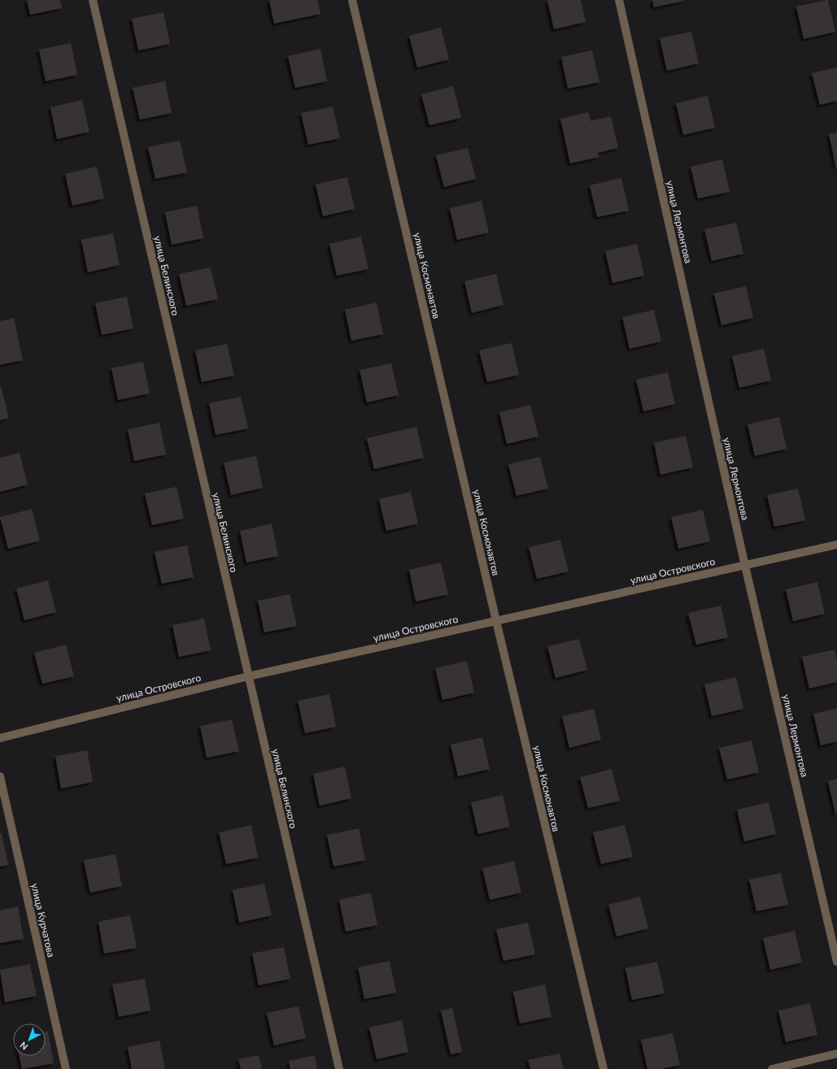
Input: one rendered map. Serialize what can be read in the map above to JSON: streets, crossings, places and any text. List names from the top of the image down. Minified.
{"streets":{"street":["улица Лермонтова","улица Белинского","улица Космонавтов","улица Островского","улица Курчатова"]},"crossings":[["улица Лермонтова","улица Островского"],["улица Белинского","улица Островского"],["улица Космонавтов","улица Островского"]],"north":"bottom left"}
